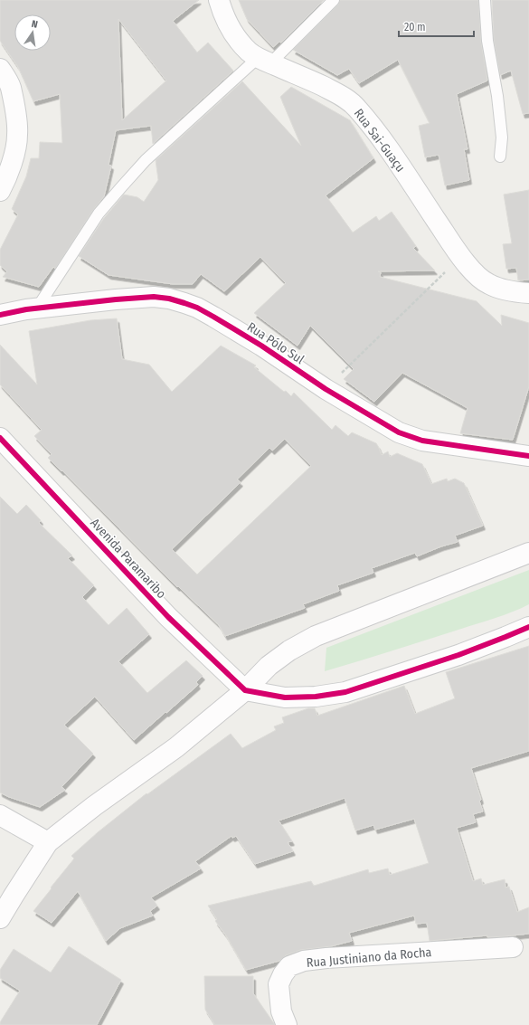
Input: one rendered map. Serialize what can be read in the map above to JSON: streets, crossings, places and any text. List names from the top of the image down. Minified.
{"streets":{"street":["Rua Sai-Guaçu","Rua Pólo Sul","Avenida Paramaribo","Rua Justiniano da Rocha"]},"scale_bar":"20 m","north":"top"}
